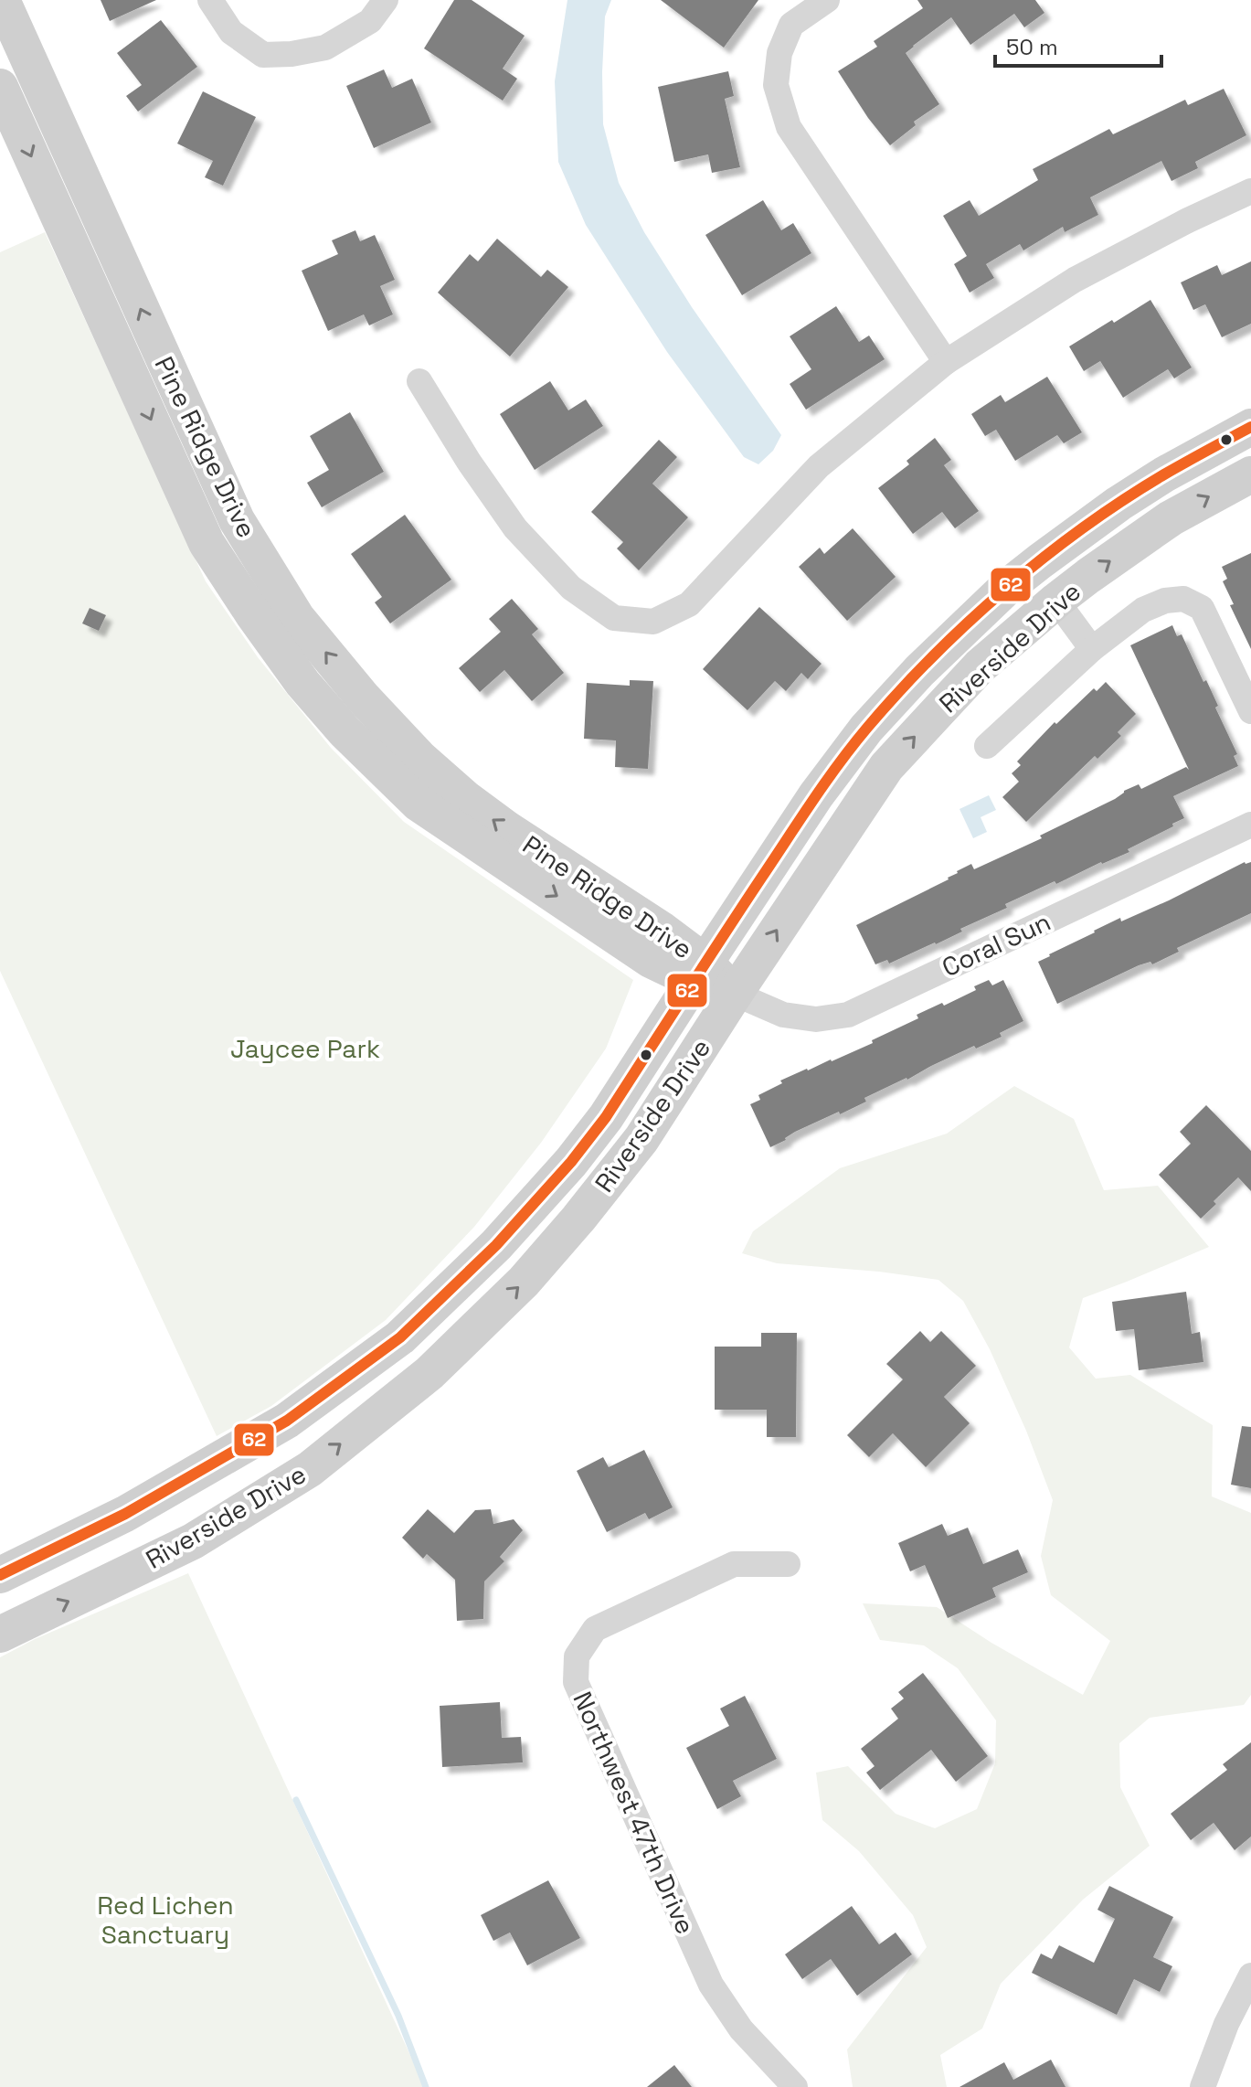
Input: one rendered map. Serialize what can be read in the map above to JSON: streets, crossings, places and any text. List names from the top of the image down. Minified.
{"streets":{"street":["Pine Ridge Drive","Riverside Drive","Coral Sun","Northwest 47th Drive"]},"crossings":[["Pine Ridge Drive","Riverside Drive"],["Pine Ridge Drive","Coral Sun"],["Riverside Drive","Coral Sun"]],"parks":["Jaycee Park","Red Lichen Sanctuary"],"lines":["transit line 62"],"scale_bar":"50 m"}
